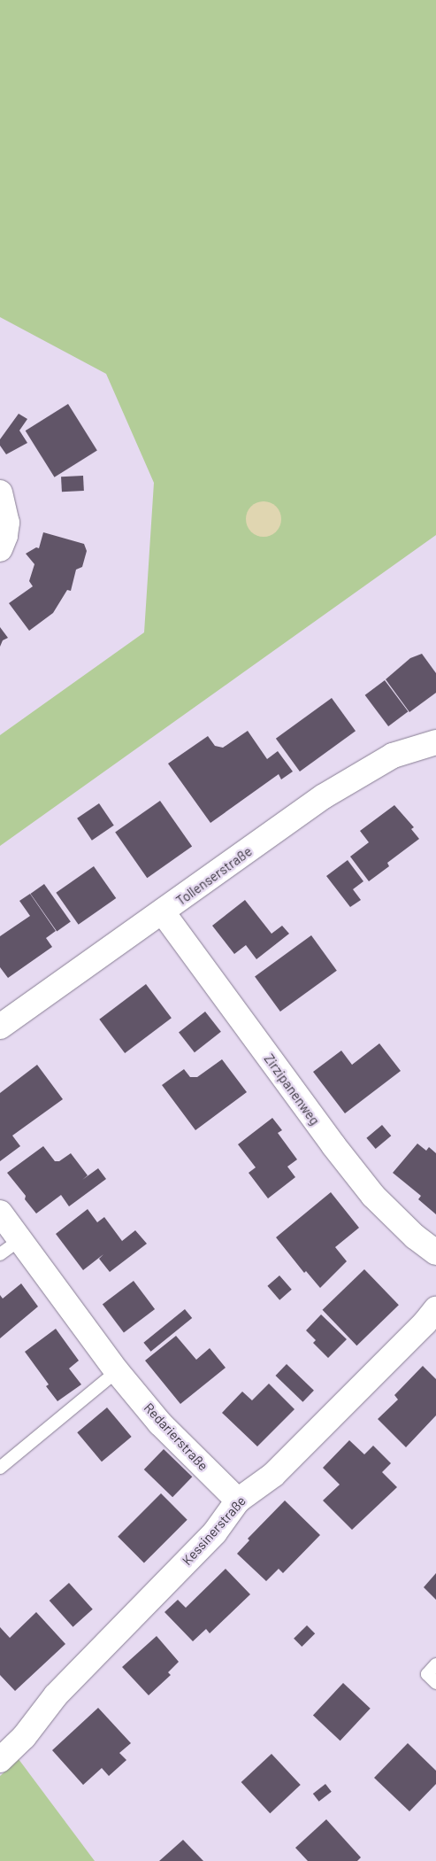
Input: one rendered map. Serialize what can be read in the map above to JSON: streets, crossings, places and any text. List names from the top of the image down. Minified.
{"streets":{"street":["Tollenserstraße","Zirzipanenweg","Redarierstraße","Kessinerstraße"]},"crossings":[["Tollenserstraße","Zirzipanenweg"],["Redarierstraße","Kessinerstraße"]]}
